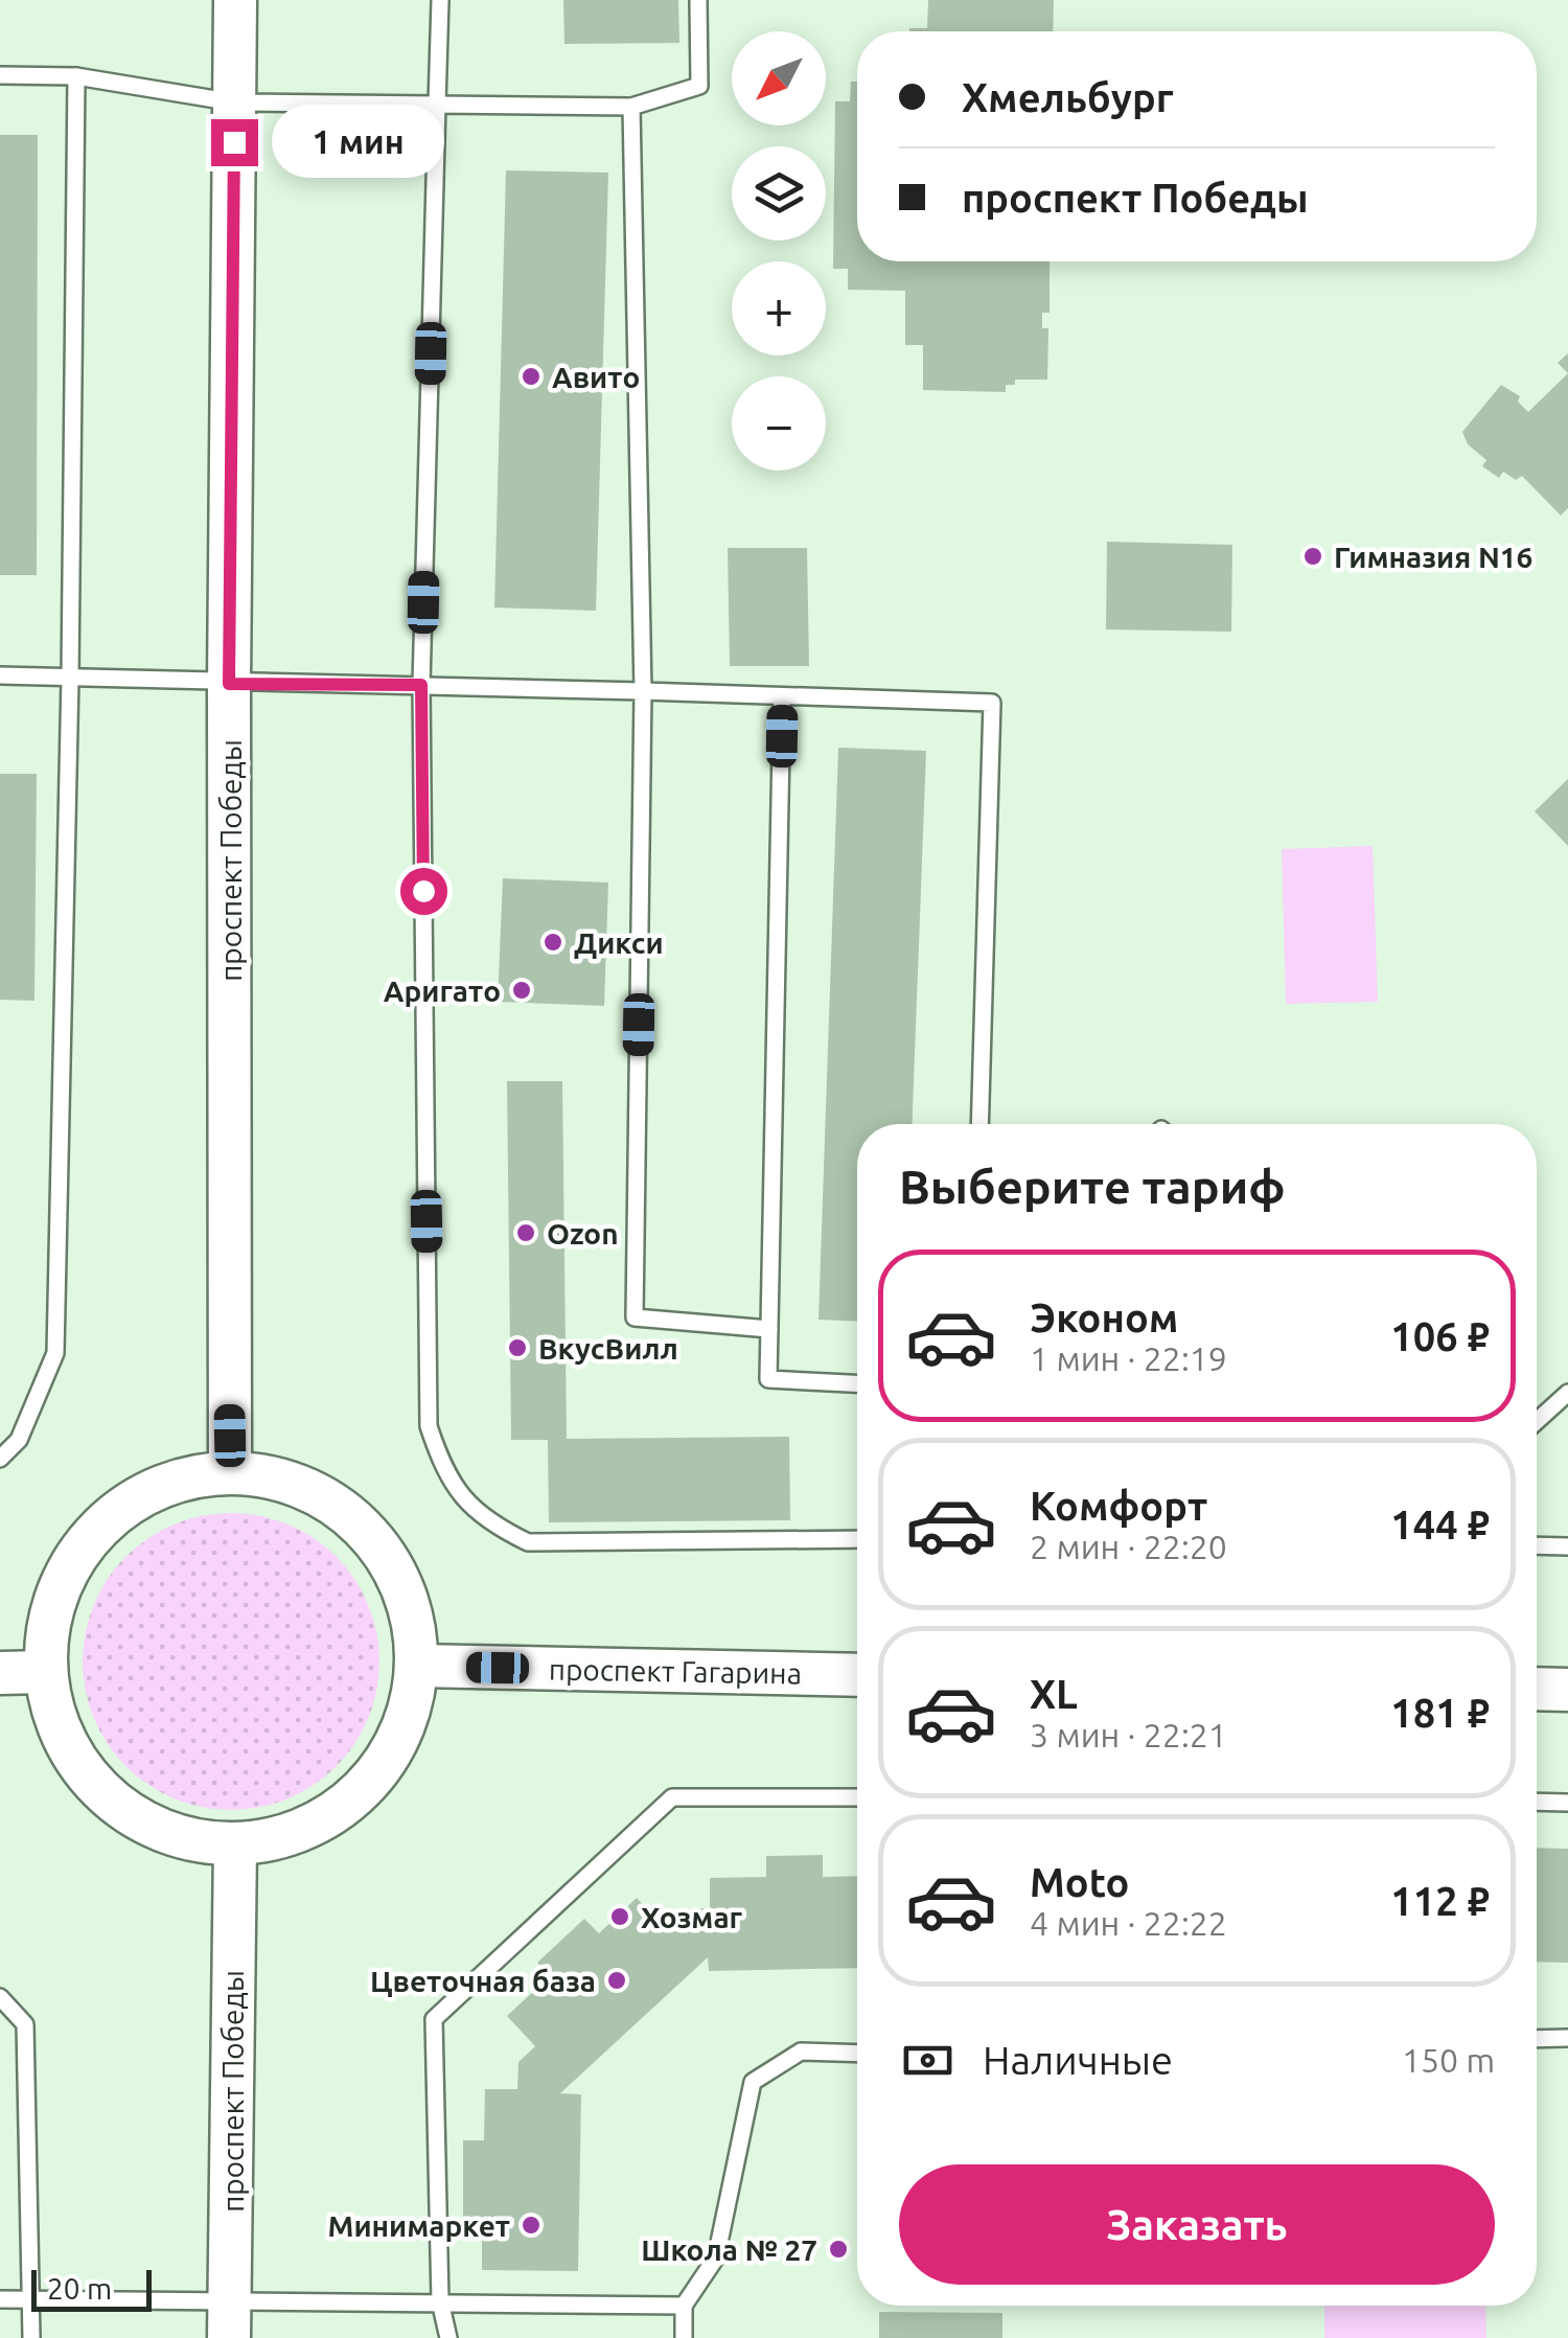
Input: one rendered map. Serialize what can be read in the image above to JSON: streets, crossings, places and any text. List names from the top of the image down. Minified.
{"streets":{"street":["проспект Победы","проспект Гагарина"]},"crossings":[["проспект Победы","проспект Гагарина"]],"places":["Авито","Гимназия N16","Дикси","Аригато","Ozon","ВкусВилл","Хозмаг","Цветочная база","Минимаркет","Школа № 27"],"scale_bar":"20 m","north":"bottom left","page":{"map_buttons":["+","−"],"banner":["Хмельбург","проспект Победы"],"bubble":"1 мин","heading":"Выберите тариф","list":[{"name":"Эконом","note":"1 мин · 22:19","value":"106 ₽"},{"name":"Комфорт","note":"2 мин · 22:20","value":"144 ₽"},{"name":"XL","note":"3 мин · 22:21","value":"181 ₽"},{"name":"Moto","note":"4 мин · 22:22","value":"112 ₽"}],"pay":["Наличные","150 m"],"buttons":"Заказать","scale":"20 m"}}
